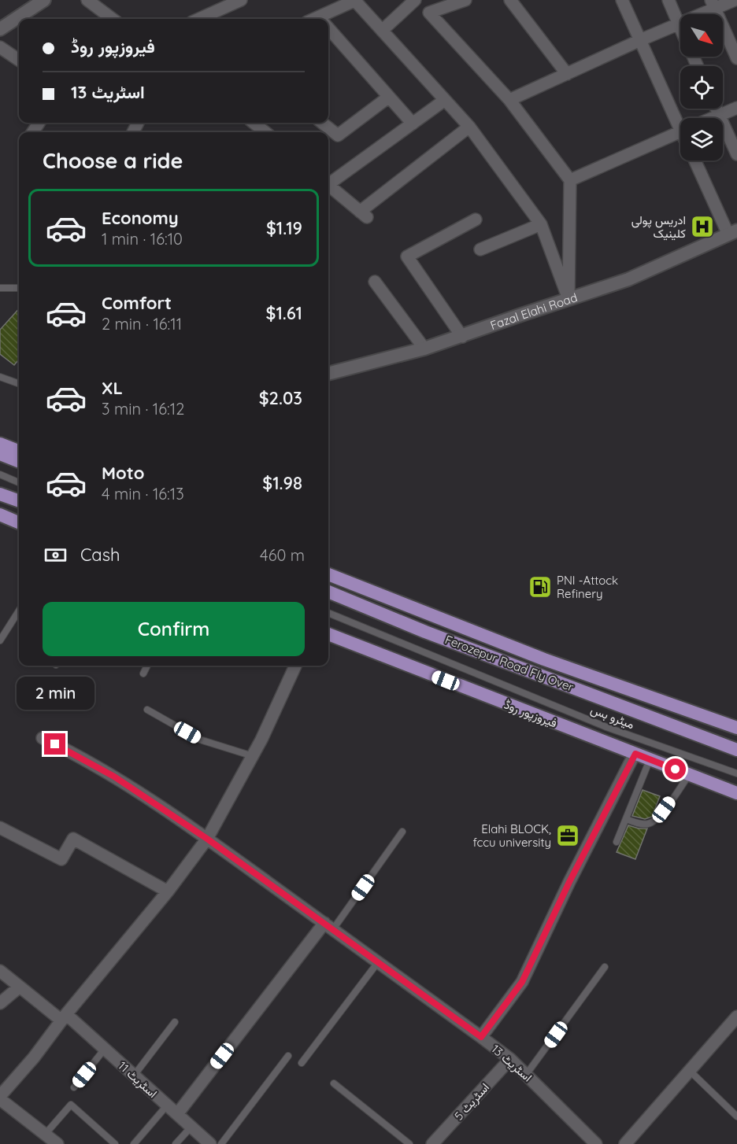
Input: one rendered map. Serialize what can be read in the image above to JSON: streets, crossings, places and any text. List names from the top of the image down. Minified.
{"streets":{"main road":["Ferozepur Road Fly Over","فیروزپور روڈ"],"street":["Fazal Elahi Road","اسٹریٹ 13","اسٹریٹ 11","اسٹریٹ 5"],"lane":["میٹرو بس"]},"crossings":[["اسٹریٹ 13","اسٹریٹ 5"]],"places":{"hospital":["ادریس پولی کلینیک"],"fuel station":["PNI -Attock Refinery"],"office":["Elahi BLOCK, fccu university"]},"north":"bottom right","page":{"banner":["فیروزپور روڈ","اسٹریٹ 13"],"heading":"Choose a ride","list":[{"name":"Economy","note":"1 min · 16:10","value":"$1.19"},{"name":"Comfort","note":"2 min · 16:11","value":"$1.61"},{"name":"XL","note":"3 min · 16:12","value":"$2.03"},{"name":"Moto","note":"4 min · 16:13","value":"$1.98"}],"pay":["Cash","460 m"],"buttons":"Confirm","bubble":"2 min"}}
